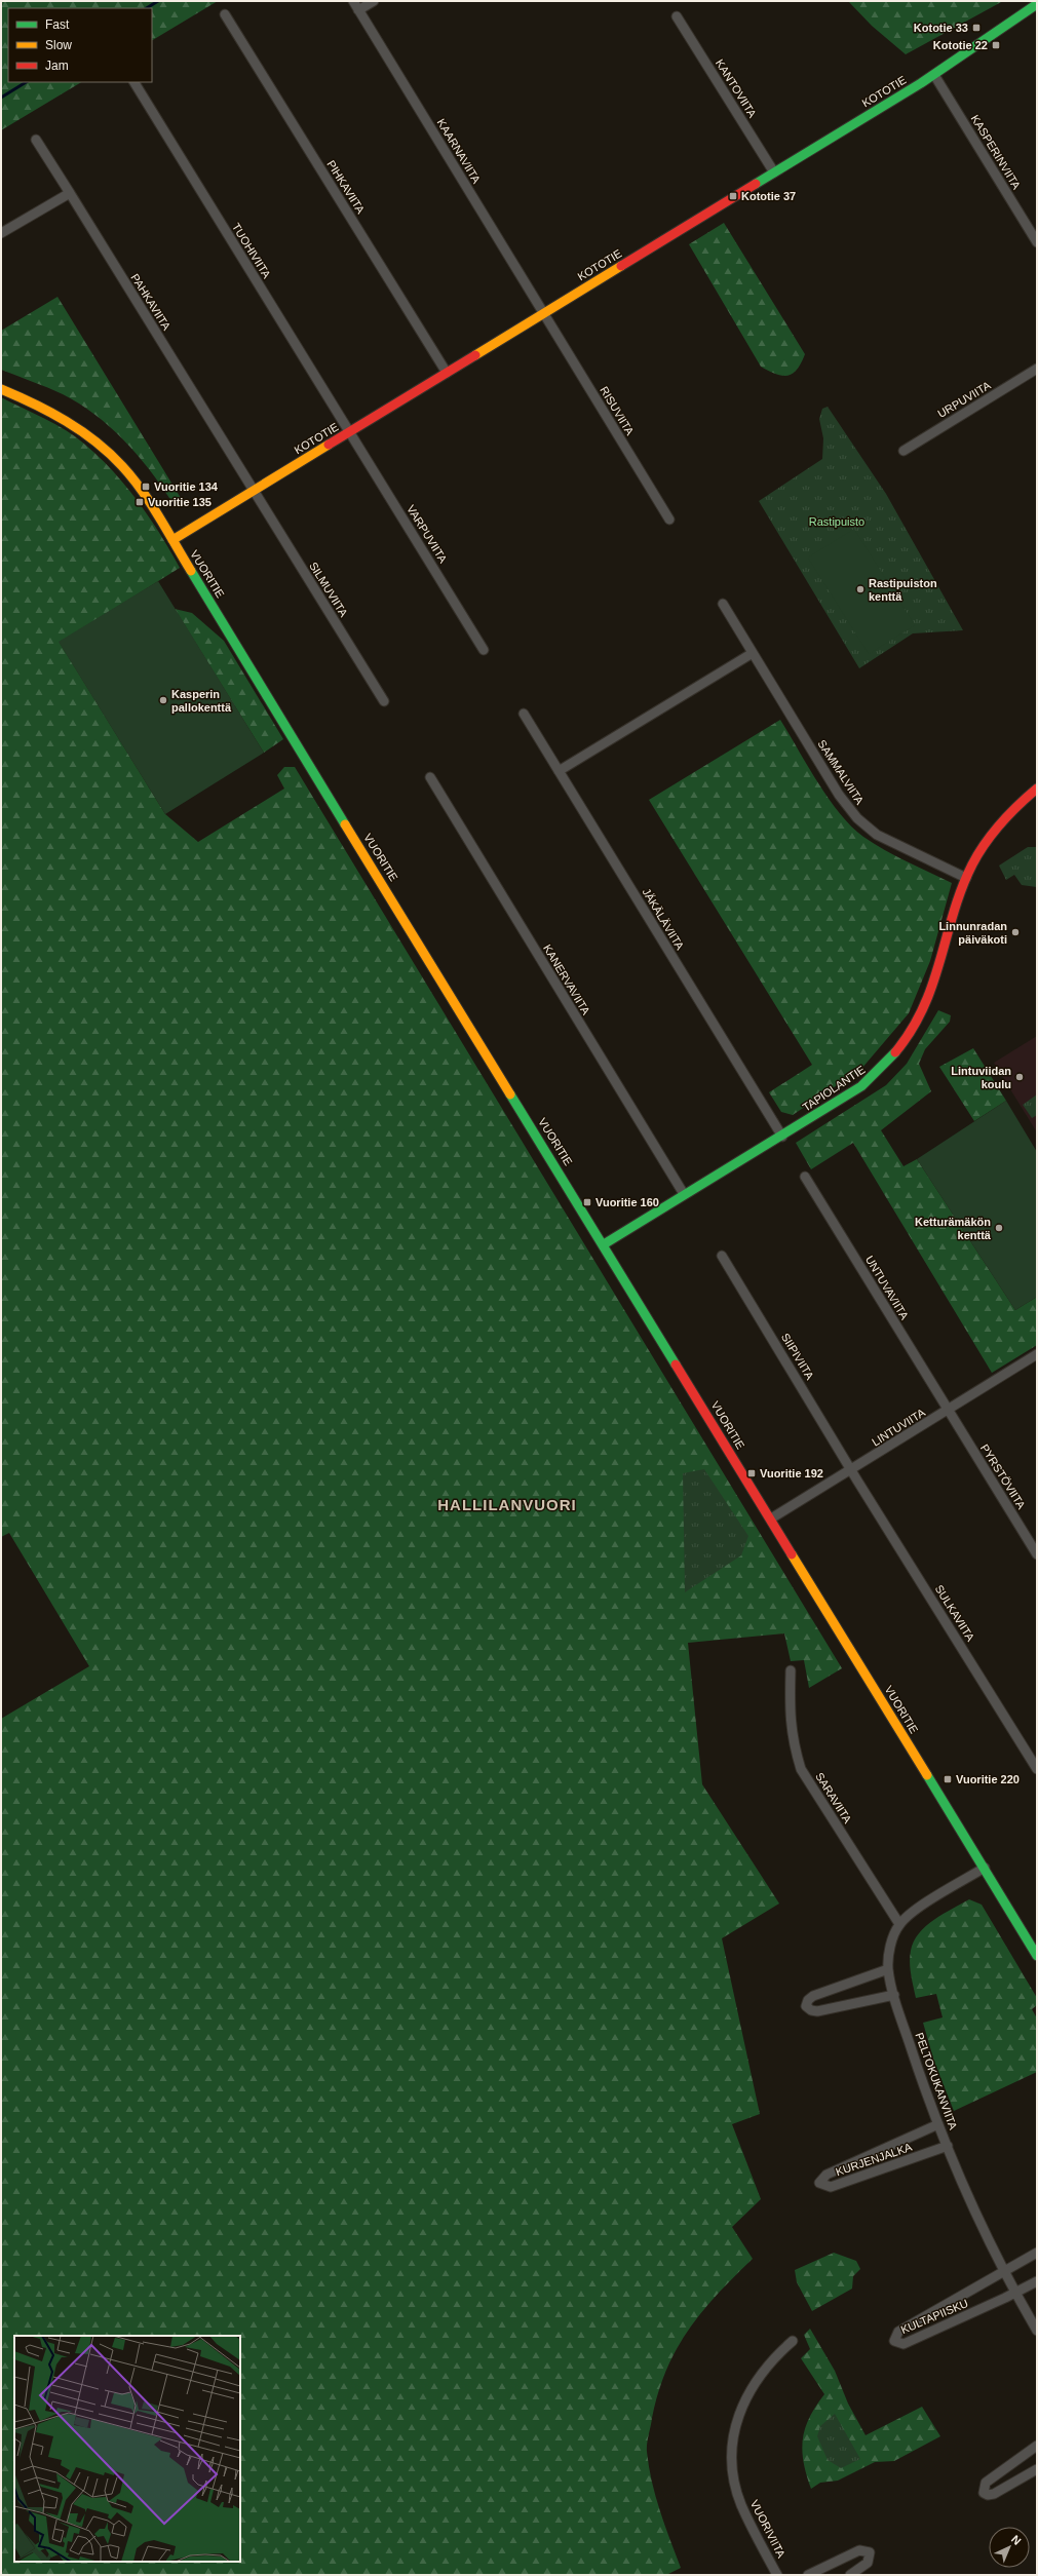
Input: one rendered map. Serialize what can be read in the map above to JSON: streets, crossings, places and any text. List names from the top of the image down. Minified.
{"streets":{"street":["KANTOVIITA","KOTOTIE","KAARNAVIITA","KASPERINVIITA","PIHKAVIITA","TUOHIVIITA","PAHKAVIITA","URPUVIITA","RISUVIITA","VARPUVIITA","VUORITIE","SILMUVIITA","SAMMALVIITA","JÄKÄLÄVIITA","KANERVAVIITA","TAPIOLANTIE","UNTUVAVIITA","SIIPIVIITA","LINTUVIITA","PYRSTÖVIITA","SULKAVIITA","SARAVIITA","PELTOKUKANVIITA","KURJENJALKA","KULTAPIISKU","VUORIVIITA"]},"crossings":[["KANTOVIITA","KOTOTIE"],["KOTOTIE","KAARNAVIITA"],["KOTOTIE","KASPERINVIITA"],["KOTOTIE","PIHKAVIITA"],["KOTOTIE","TUOHIVIITA"],["KOTOTIE","PAHKAVIITA"],["KOTOTIE","RISUVIITA"],["KOTOTIE","VARPUVIITA"],["KOTOTIE","VUORITIE"],["KOTOTIE","SILMUVIITA"],["KAARNAVIITA","RISUVIITA"],["TUOHIVIITA","VARPUVIITA"],["PAHKAVIITA","SILMUVIITA"],["VUORITIE","TAPIOLANTIE"],["VUORITIE","LINTUVIITA"],["VUORITIE","PELTOKUKANVIITA"],["SAMMALVIITA","TAPIOLANTIE"],["JÄKÄLÄVIITA","TAPIOLANTIE"],["KANERVAVIITA","TAPIOLANTIE"],["UNTUVAVIITA","LINTUVIITA"],["UNTUVAVIITA","PYRSTÖVIITA"],["SIIPIVIITA","LINTUVIITA"],["SIIPIVIITA","SULKAVIITA"],["LINTUVIITA","PYRSTÖVIITA"],["LINTUVIITA","SULKAVIITA"],["SARAVIITA","PELTOKUKANVIITA"],["PELTOKUKANVIITA","KURJENJALKA"],["PELTOKUKANVIITA","KULTAPIISKU"]],"districts":["HALLILANVUORI"],"parks":["Rastipuisto"],"places":{"transit":["Kototie 33","Kototie 22","Kototie 37","Vuoritie 134","Vuoritie 135","Vuoritie 160","Vuoritie 192","Vuoritie 220"],"other":["Rastipuiston kenttä","Kasperin pallokenttä","Linnunradan päiväkoti","Lintuviidan koulu","Ketturämäkön kenttä"]},"legend":["Fast","Slow","Jam"],"north":"top right"}
